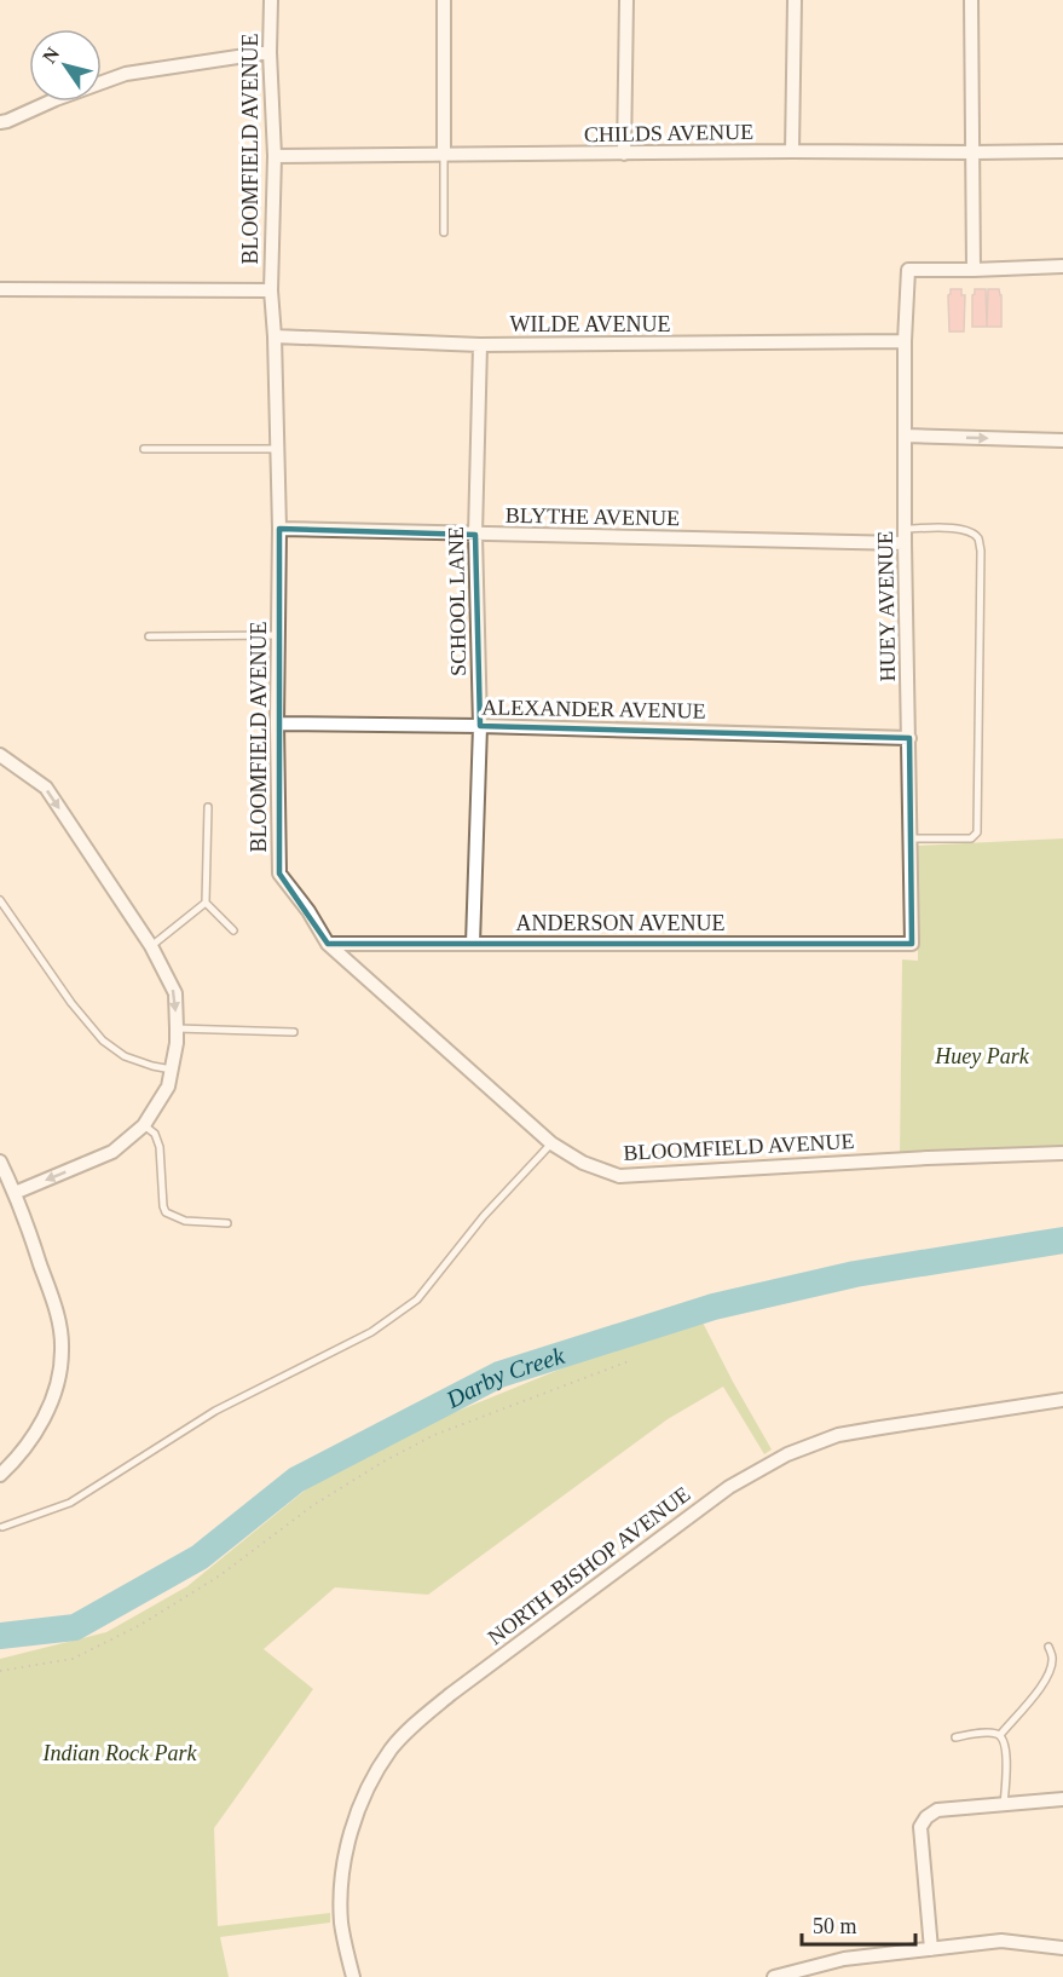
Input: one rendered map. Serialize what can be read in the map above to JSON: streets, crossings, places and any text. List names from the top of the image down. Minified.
{"streets":{"street":["CHILDS AVENUE","BLOOMFIELD AVENUE","WILDE AVENUE","BLYTHE AVENUE","SCHOOL LANE","HUEY AVENUE","ALEXANDER AVENUE","ANDERSON AVENUE","NORTH BISHOP AVENUE"]},"crossings":[["CHILDS AVENUE","BLOOMFIELD AVENUE"],["BLOOMFIELD AVENUE","WILDE AVENUE"],["BLOOMFIELD AVENUE","BLYTHE AVENUE"],["BLOOMFIELD AVENUE","ALEXANDER AVENUE"],["BLOOMFIELD AVENUE","ANDERSON AVENUE"],["WILDE AVENUE","SCHOOL LANE"],["WILDE AVENUE","HUEY AVENUE"],["BLYTHE AVENUE","SCHOOL LANE"],["BLYTHE AVENUE","HUEY AVENUE"],["SCHOOL LANE","ALEXANDER AVENUE"],["SCHOOL LANE","ANDERSON AVENUE"],["HUEY AVENUE","ALEXANDER AVENUE"],["HUEY AVENUE","ANDERSON AVENUE"]],"water":["Darby Creek"],"parks":["Huey Park","Indian Rock Park"],"scale_bar":"50 m","north":"top left"}
